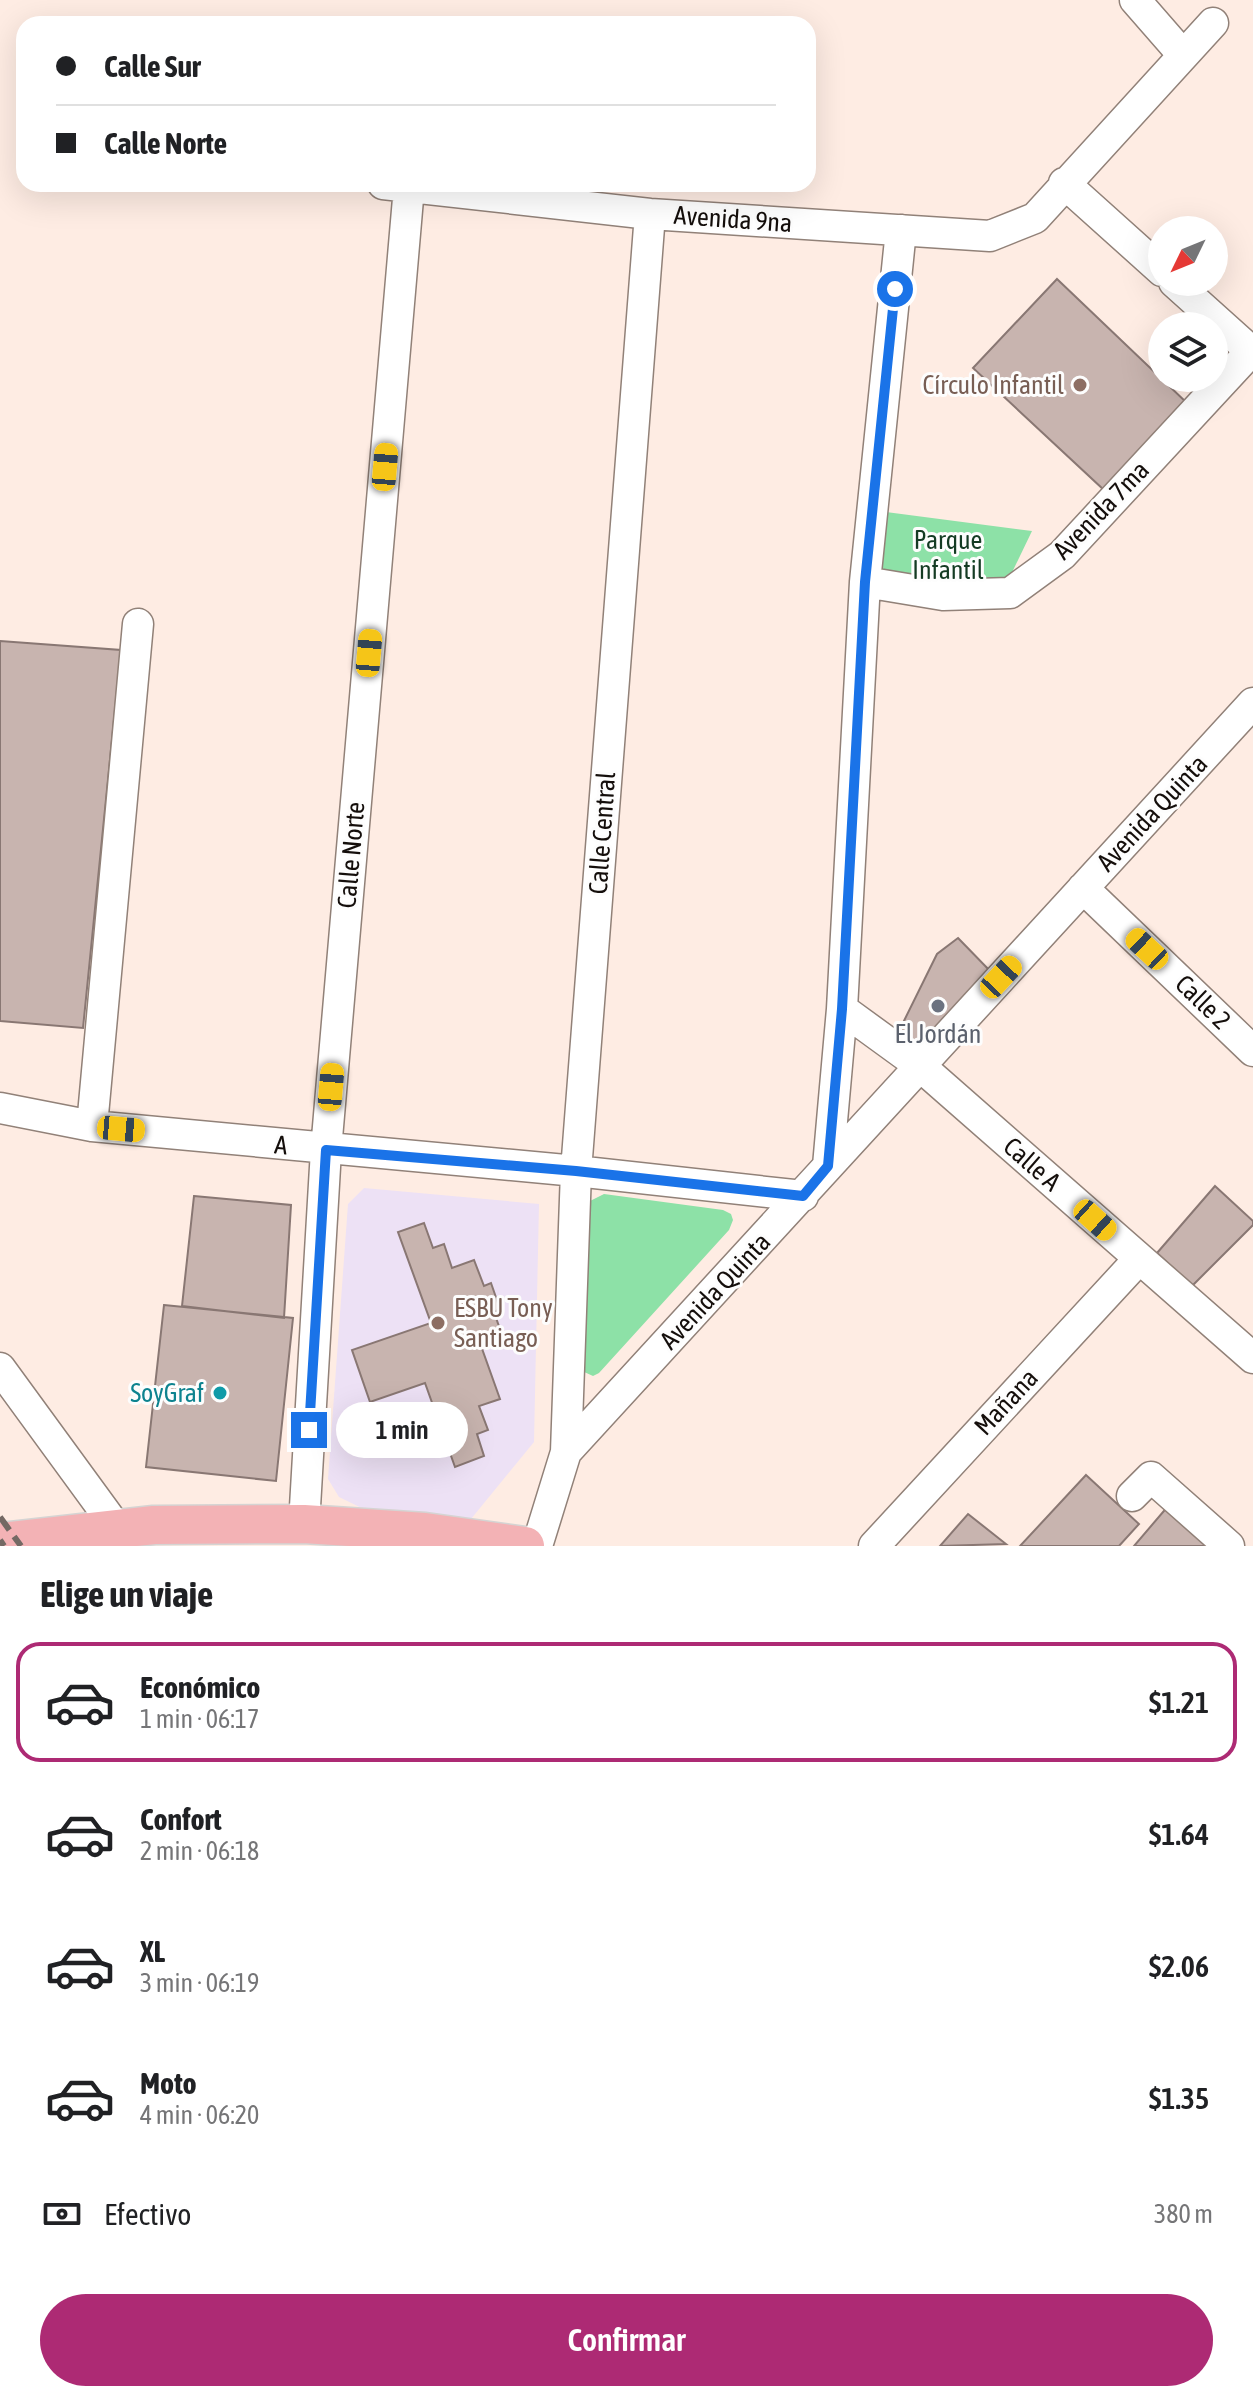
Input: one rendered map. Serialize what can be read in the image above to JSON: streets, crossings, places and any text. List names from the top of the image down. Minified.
{"streets":{"street":["Avenida 9na","Avenida 7ma","Avenida Quinta","Calle Central","Calle Norte","Calle 2","A","Calle A","Mañana"]},"crossings":[["Avenida 9na","Calle Central"],["Avenida Quinta","Calle Central"],["Avenida Quinta","Calle 2"],["Avenida Quinta","A"],["Avenida Quinta","Calle A"],["Calle Central","A"],["Calle Norte","A"],["Calle A","Mañana"]],"parks":["Parque Infantil"],"places":["Círculo Infantil","El Jordán","ESBU Tony Santiago","SoyGraf"],"north":"bottom left","page":{"banner":["Calle Sur","Calle Norte"],"bubble":"1 min","heading":"Elige un viaje","list":[{"name":"Económico","note":"1 min · 06:17","value":"$1.21"},{"name":"Confort","note":"2 min · 06:18","value":"$1.64"},{"name":"XL","note":"3 min · 06:19","value":"$2.06"},{"name":"Moto","note":"4 min · 06:20","value":"$1.35"}],"pay":["Efectivo","380 m"],"buttons":"Confirmar"}}
